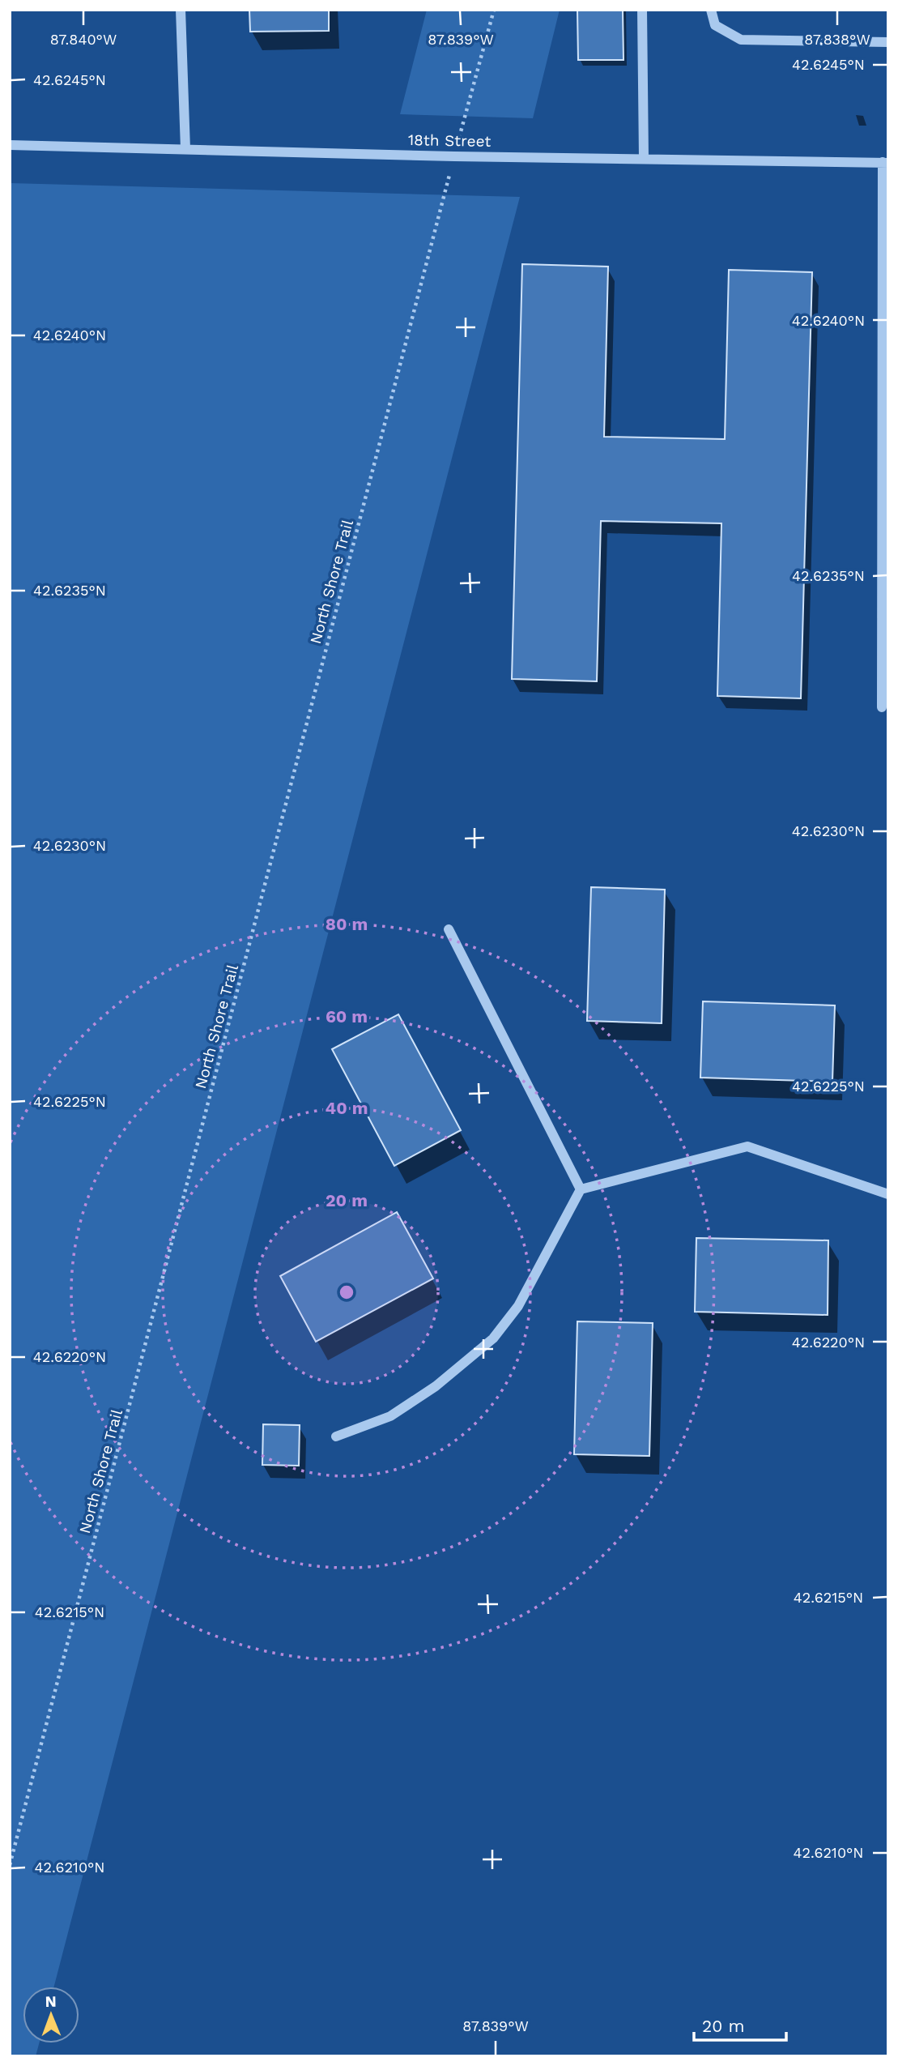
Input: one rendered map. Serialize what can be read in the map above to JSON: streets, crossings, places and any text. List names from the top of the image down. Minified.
{"streets":{"street":["18th Street"],"path":["North Shore Trail"]},"scale_bar":"20 m","north":"top","coordinates":["87.840°W","87.839°W","87.838°W","42.6245°N","42.6240°N","42.6235°N","42.6230°N","42.6225°N","42.6220°N","42.6215°N","42.6210°N"],"rings":["80 m","60 m","40 m","20 m"]}
